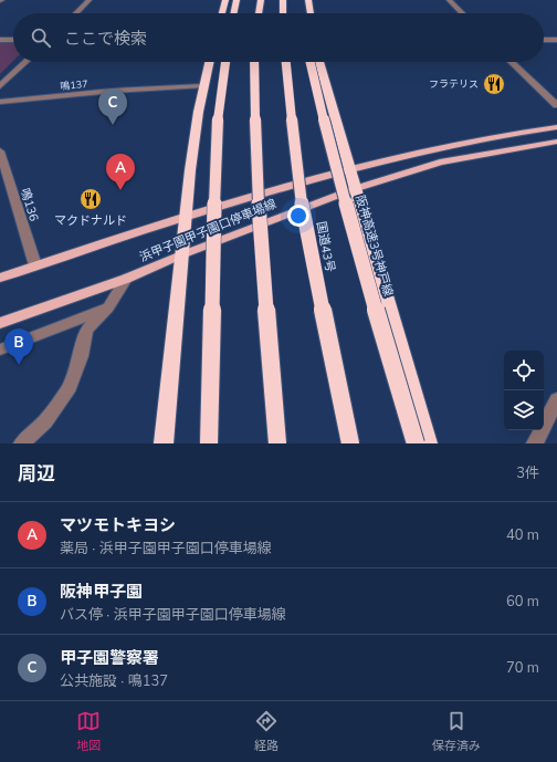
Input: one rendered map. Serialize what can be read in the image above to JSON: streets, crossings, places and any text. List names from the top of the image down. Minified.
{"streets":{"highway":["阪神高速3号神戸線","国道43号"],"main road":["浜甲子園甲子園口停車場線"],"street":["鳴137","鳴136"]},"crossings":[["鳴136","浜甲子園甲子園口停車場線"]],"places":{"restaurant":["フラテリス","マクドナルド"]},"page":{"search":"ここで検索","pins":["C","A","B"],"heading":["周辺","3件"],"list":[{"mark":"A","name":"マツモトキヨシ","note":"薬局 · 浜甲子園甲子園口停車場線","value":"40 m"},{"mark":"B","name":"阪神甲子園","note":"バス停 · 浜甲子園甲子園口停車場線","value":"60 m"},{"mark":"C","name":"甲子園警察署","note":"公共施設 · 鳴137","value":"70 m"}],"nav":["地図","経路","保存済み"]}}
